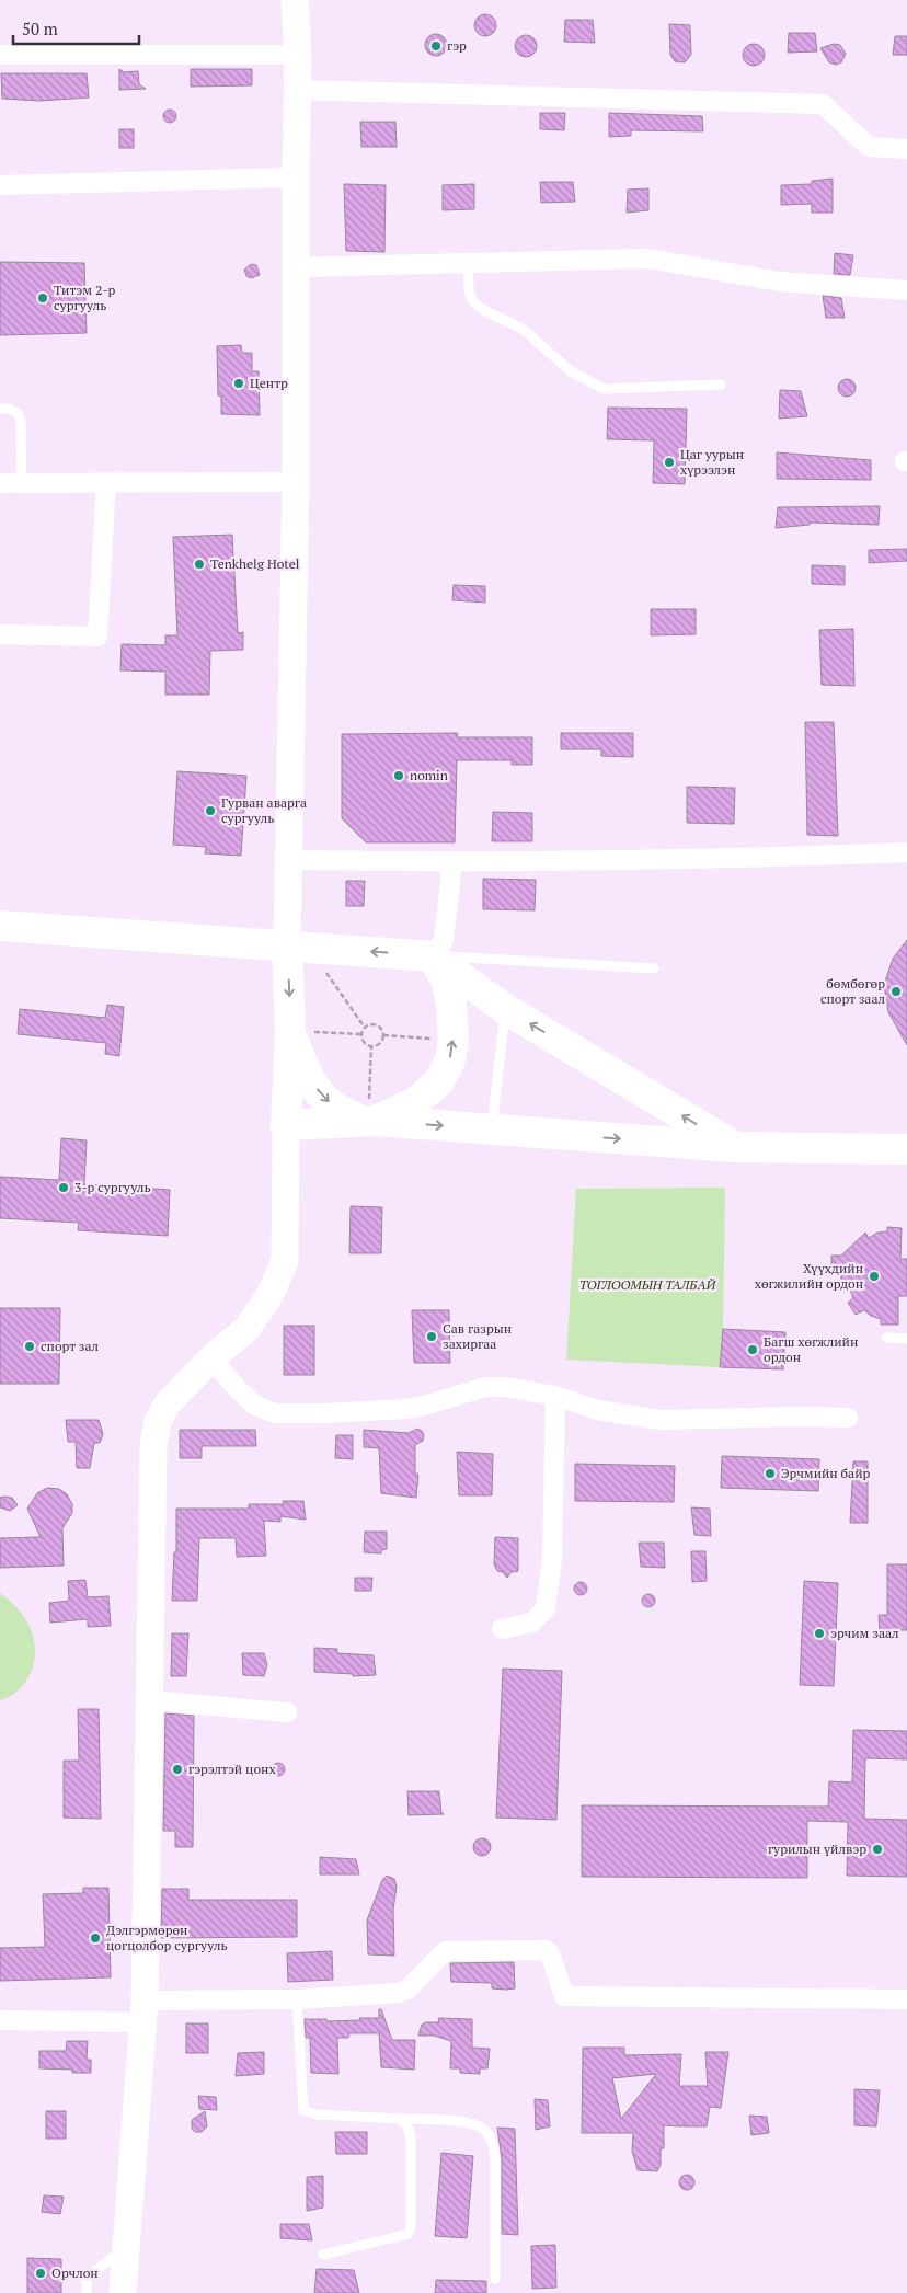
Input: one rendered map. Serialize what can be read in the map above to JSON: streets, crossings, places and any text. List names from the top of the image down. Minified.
{"parks":["ТОГЛООМЫН ТАЛБАЙ"],"places":["гэр","Титэм 2-р сургууль","Центр","Цаг уурын хүрээлэн","Tenkhelg Hotel","nomin","Гурван аварга сургууль","бөмбөгөр спорт заал","3-р сургууль","Хүүхдийн хөгжилийн ордон","Сав газрын захиргаа","спорт зал","Багш хөгжлийн ордон","Эрчмийн байр","эрчим заал","гэрэлтэй цонх","гурилын үйлвэр","Дэлгэрмөрөн цогцолбор сургууль","Орчлон"],"scale_bar":"50 m"}
